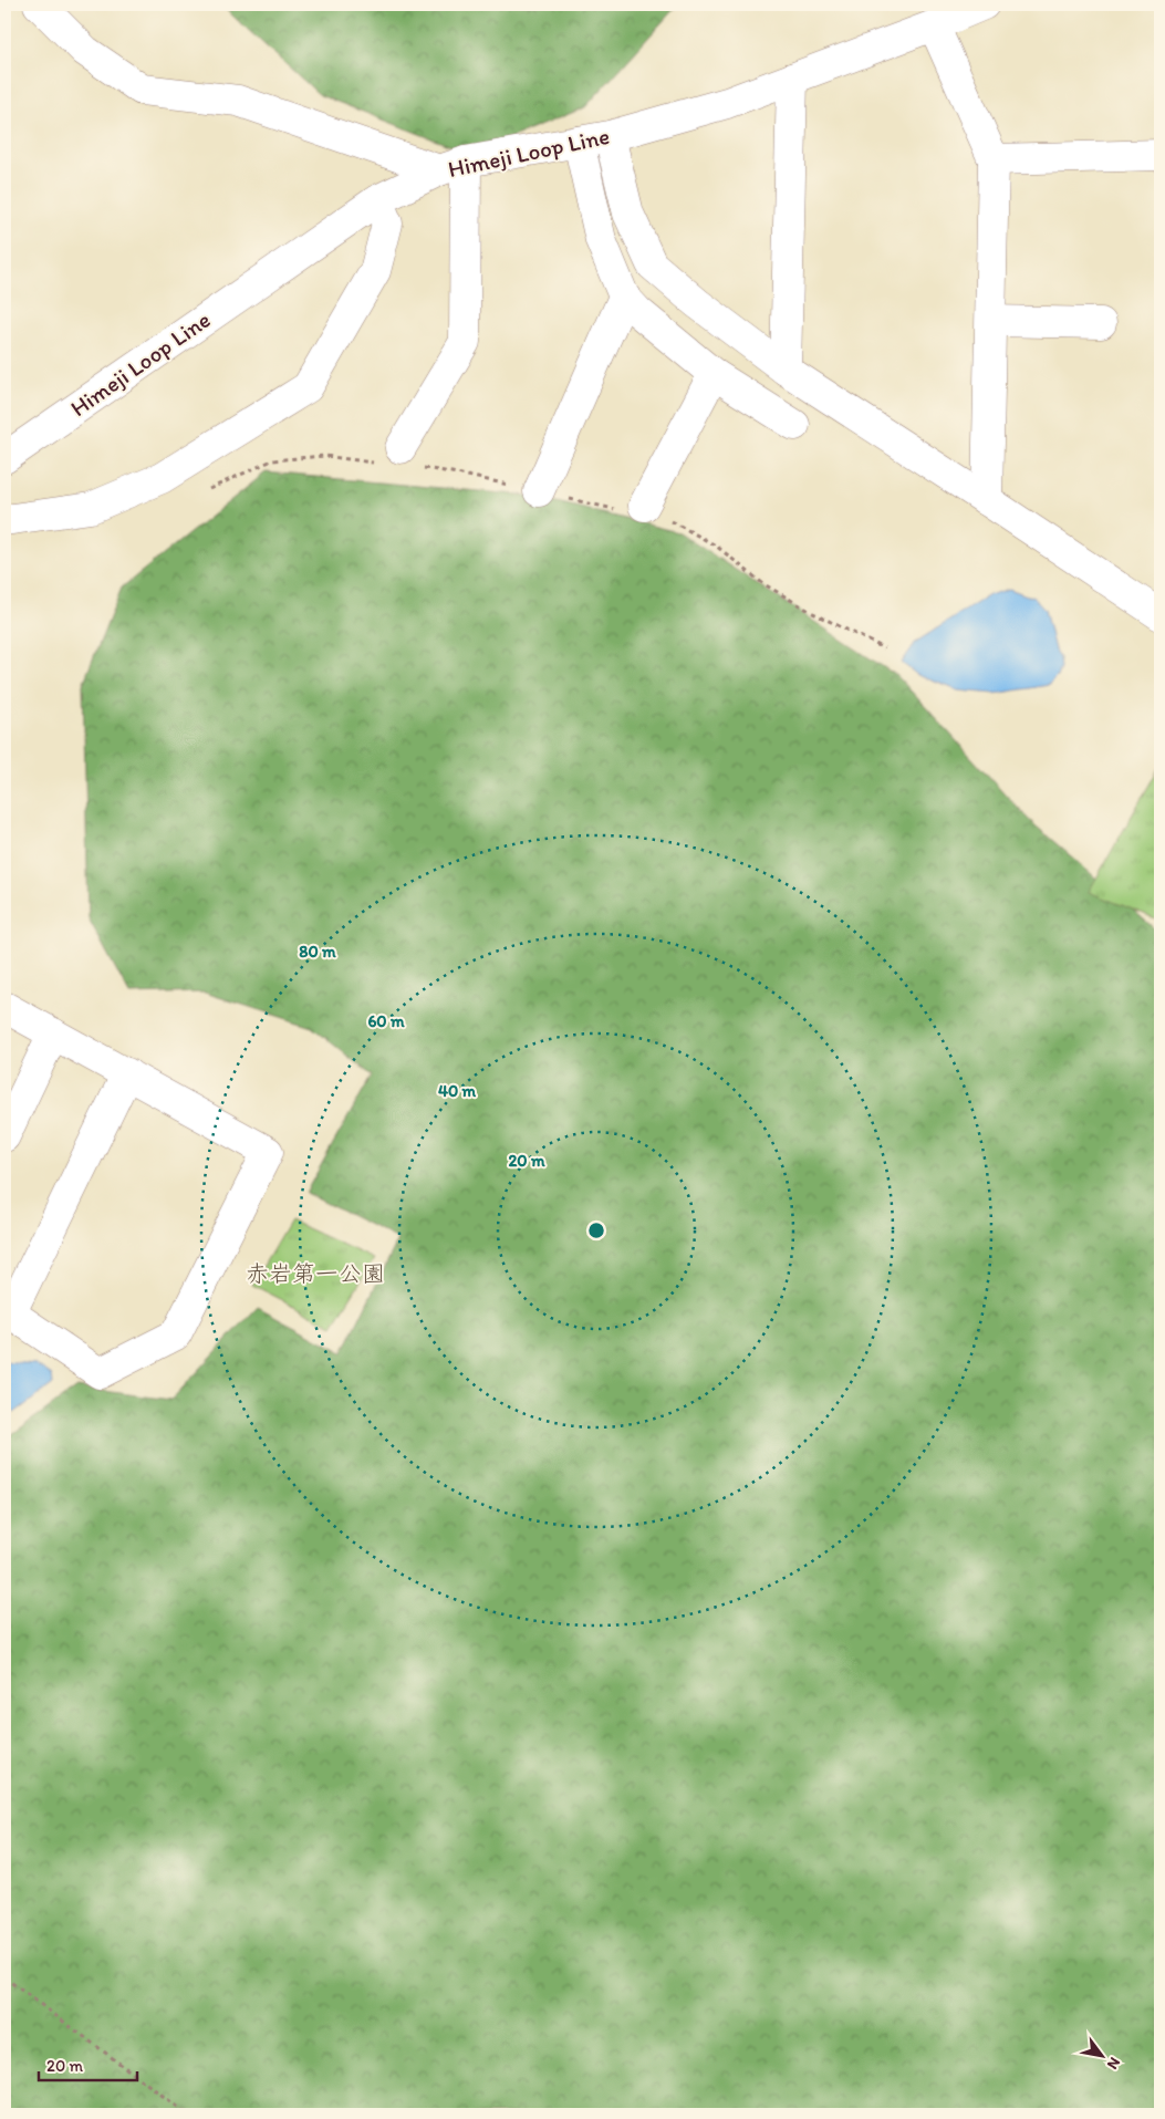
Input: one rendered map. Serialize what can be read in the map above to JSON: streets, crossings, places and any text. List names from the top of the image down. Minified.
{"streets":{"street":["Himeji Loop Line"]},"parks":["赤岩第一公園"],"scale_bar":"20 m","north":"bottom right","rings":["80 m","60 m","40 m","20 m"]}
